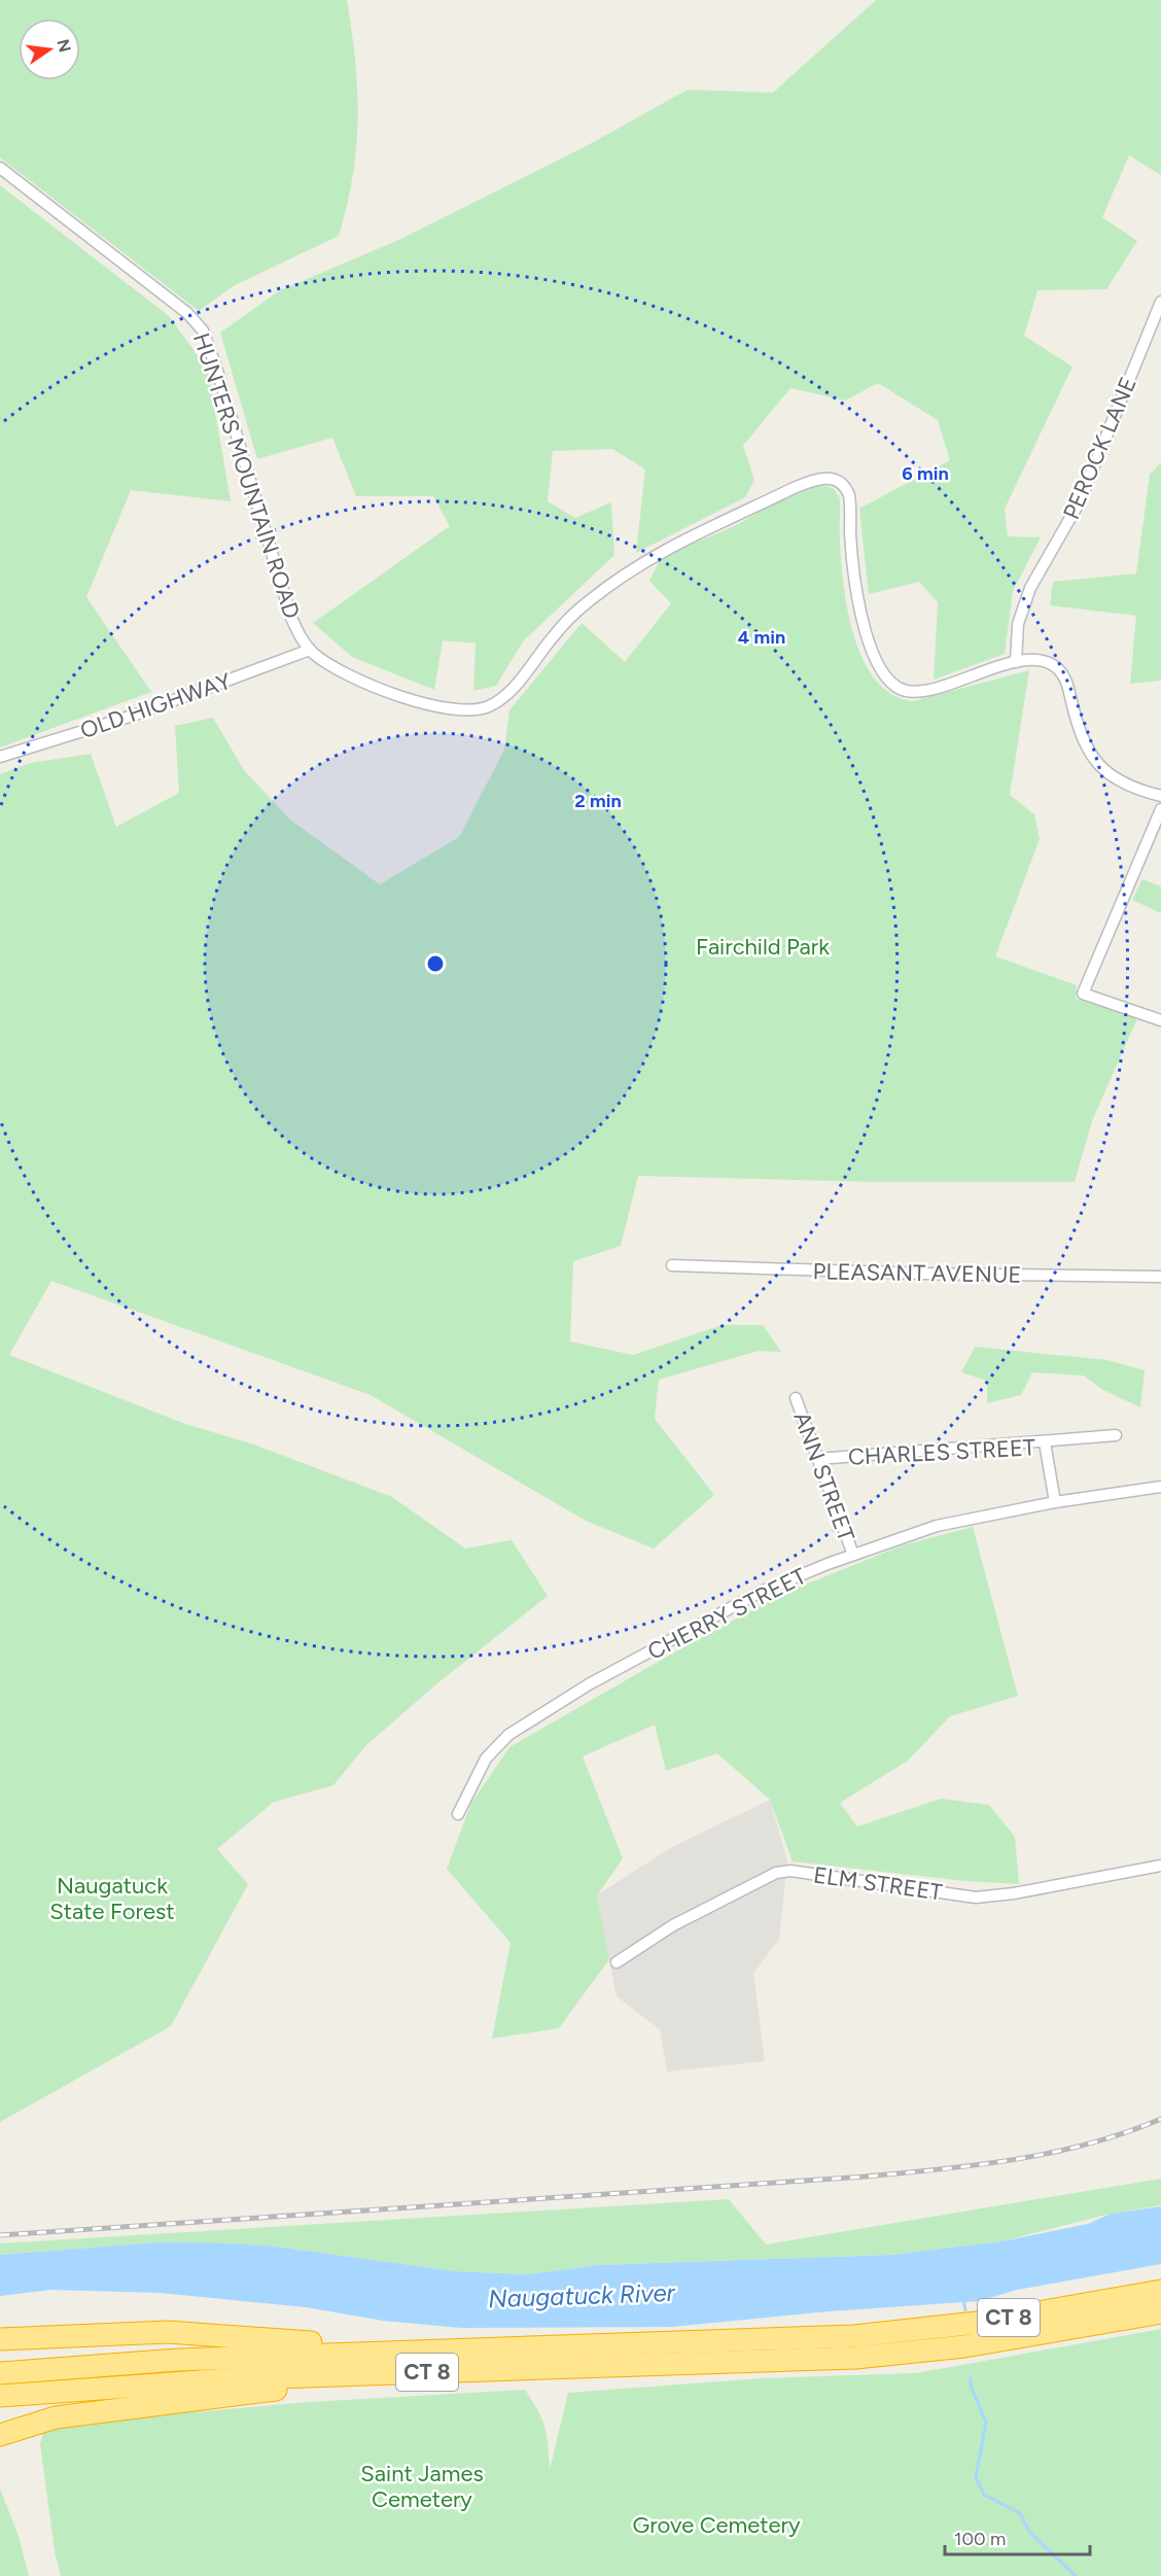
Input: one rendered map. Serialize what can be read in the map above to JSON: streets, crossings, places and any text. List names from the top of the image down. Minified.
{"streets":{"highway":["CT 8"],"street":["PEROCK LANE","HUNTERS MOUNTAIN ROAD","OLD HIGHWAY","PLEASANT AVENUE","CHARLES STREET","ANN STREET","CHERRY STREET","ELM STREET"]},"crossings":[["PEROCK LANE","HUNTERS MOUNTAIN ROAD"],["HUNTERS MOUNTAIN ROAD","OLD HIGHWAY"],["CHARLES STREET","ANN STREET"],["CHARLES STREET","CHERRY STREET"],["ANN STREET","CHERRY STREET"]],"water":["Naugatuck River"],"parks":["Fairchild Park","Naugatuck State Forest","Saint James Cemetery","Grove Cemetery"],"scale_bar":"100 m","north":"right","rings":["6 min","4 min","2 min"]}
